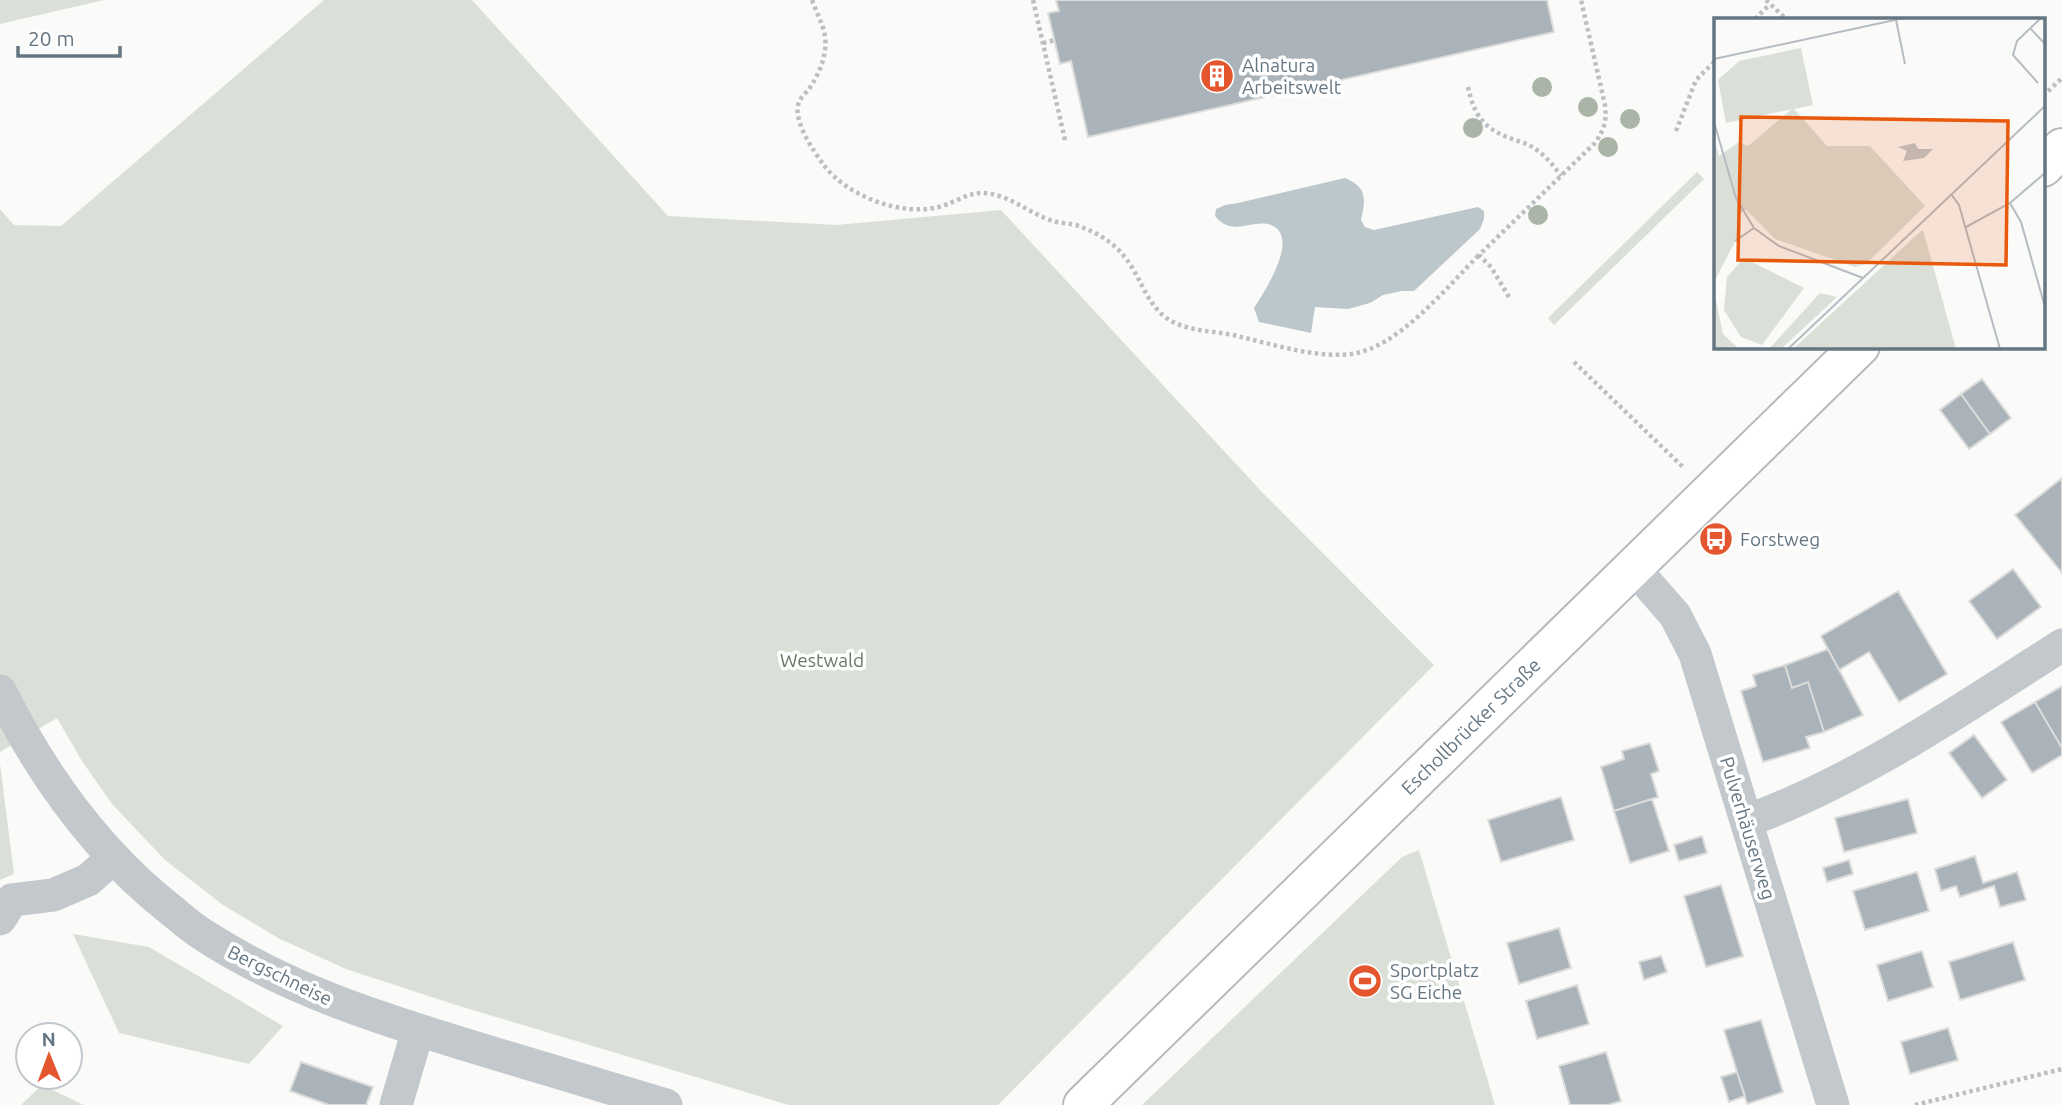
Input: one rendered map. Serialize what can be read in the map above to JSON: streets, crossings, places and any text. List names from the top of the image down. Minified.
{"streets":{"main road":["Eschollbrücker Straße"],"street":["Pulverhäuserweg","Bergschneise"]},"crossings":[["Eschollbrücker Straße","Pulverhäuserweg"]],"parks":["Westwald"],"places":{"building":["Alnatura Arbeitswelt"],"bus stop":["Forstweg"],"sports":["Sportplatz SG Eiche"]},"scale_bar":"20 m","north":"top"}
